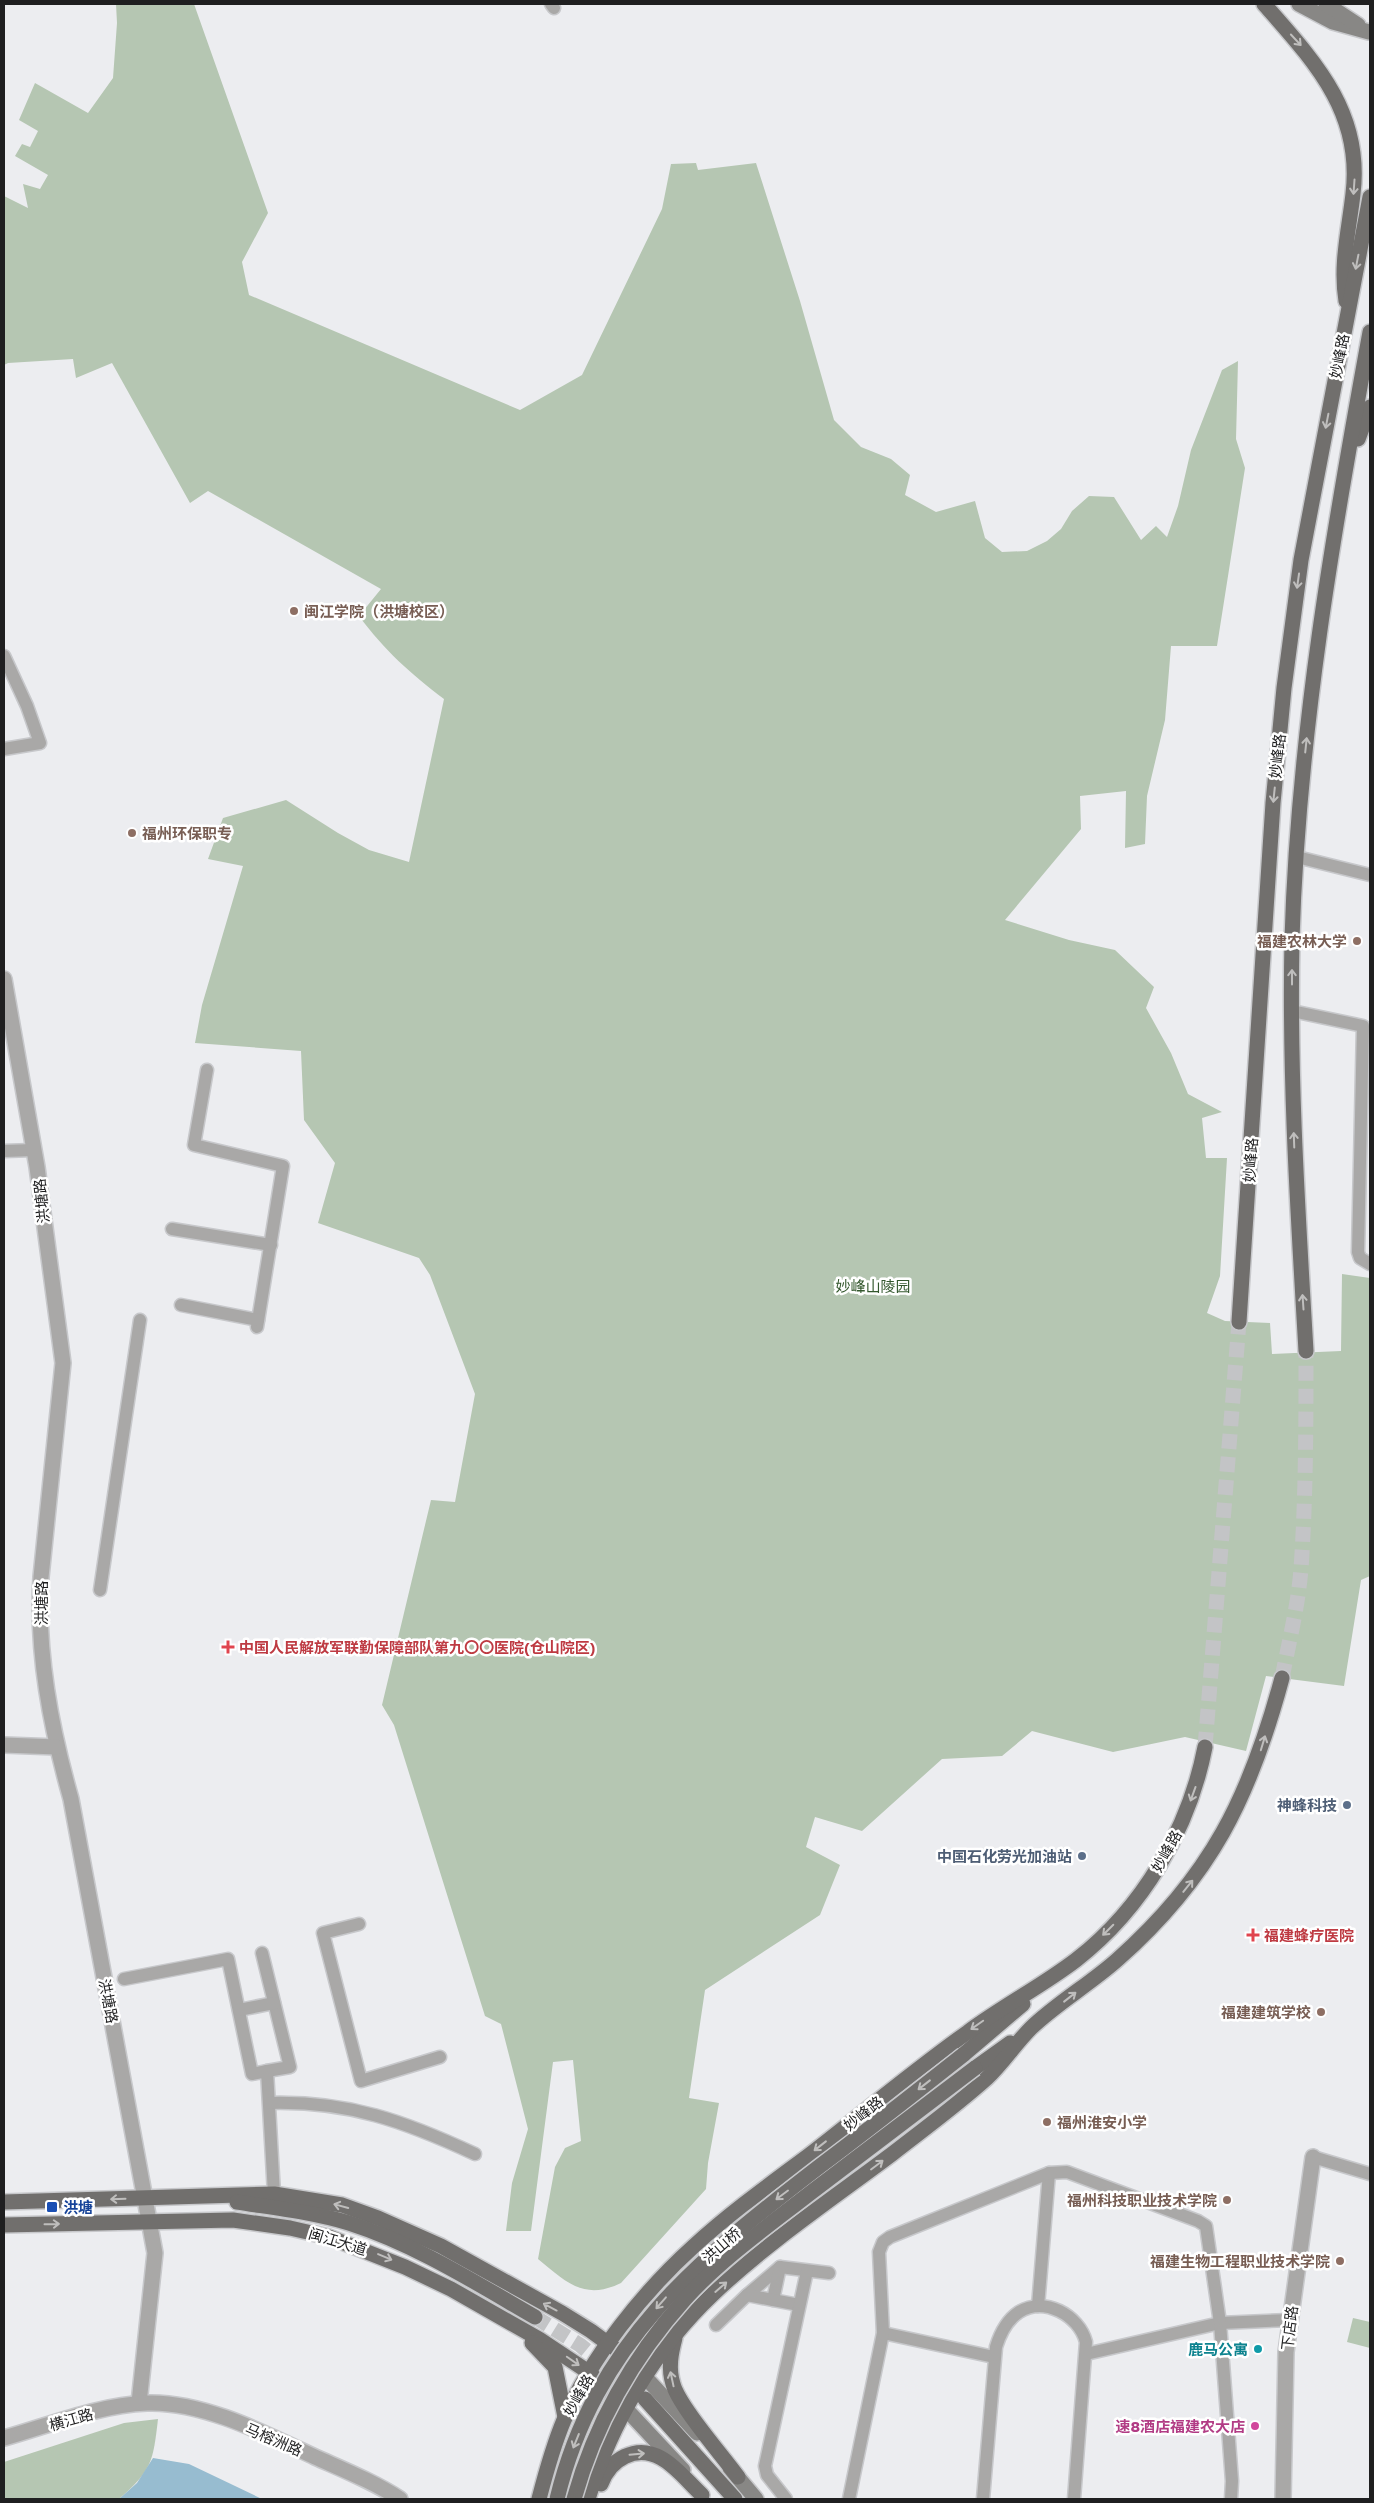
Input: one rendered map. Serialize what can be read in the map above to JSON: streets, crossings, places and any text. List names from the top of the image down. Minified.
{"streets":{"main road":["妙峰路","闽江大道","洪山桥"],"street":["洪塘路","下店路","横江路","马榕洲路"]},"crossings":[["妙峰路","闽江大道"],["妙峰路","洪山桥"],["洪塘路","闽江大道"],["洪塘路","横江路"],["洪塘路","马榕洲路"],["横江路","马榕洲路"]],"parks":["妙峰山陵园"],"places":{"other":["闽江学院（洪塘校区）","福州环保职专","福建农林大学","神蜂科技","中国石化劳光加油站","福建建筑学校","福州淮安小学","福州科技职业技术学院","福建生物工程职业技术学院","鹿马公寓","速8酒店福建农大店"],"health":["中国人民解放军联勤保障部队第九〇〇医院(仓山院区)","福建蜂疗医院"],"transit":["洪塘"]}}
